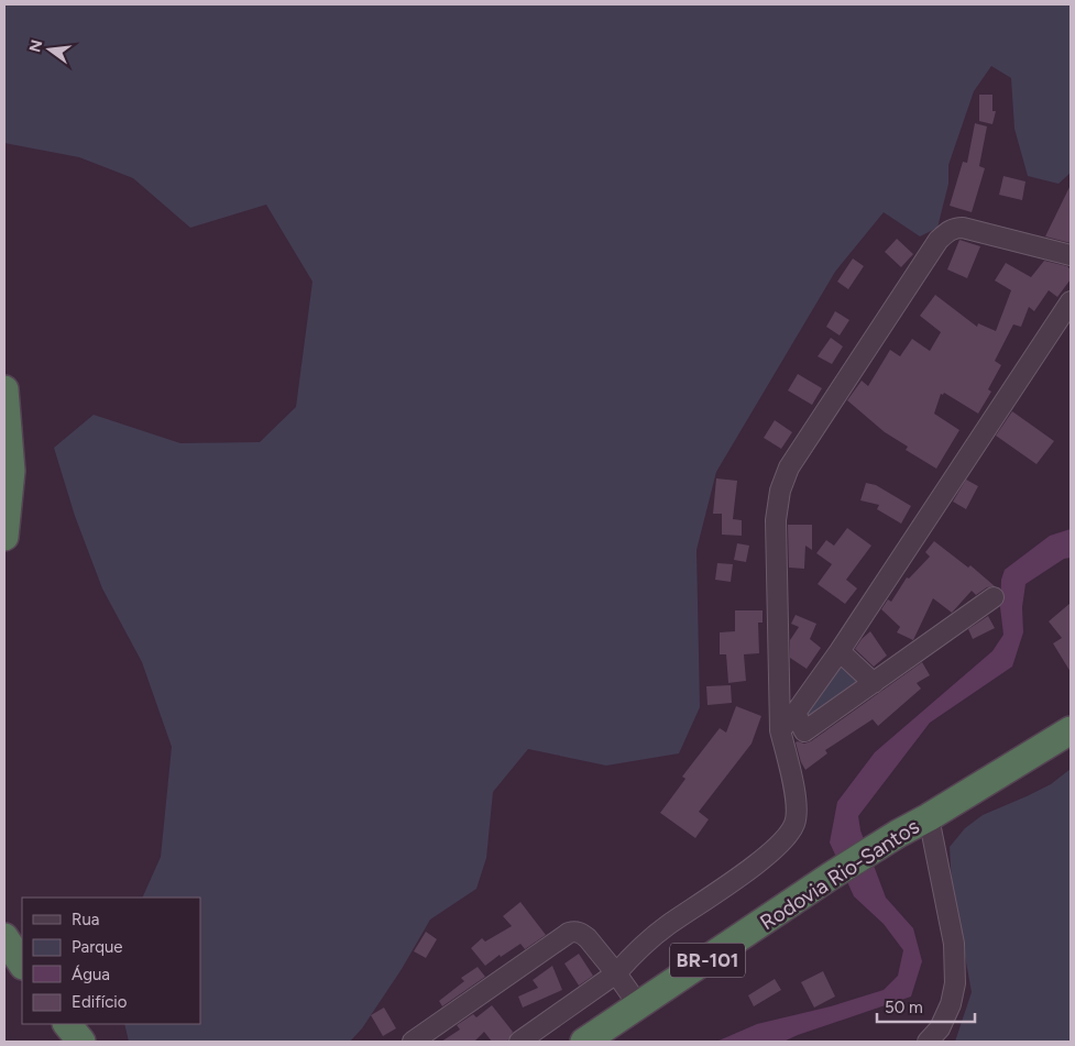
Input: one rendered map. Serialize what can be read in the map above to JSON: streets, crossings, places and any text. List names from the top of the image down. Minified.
{"streets":{"highway":["Rodovia Rio-Santos","BR-101"]},"legend":["Rua","Parque","Água","Edifício"],"scale_bar":"50 m","north":"left"}
